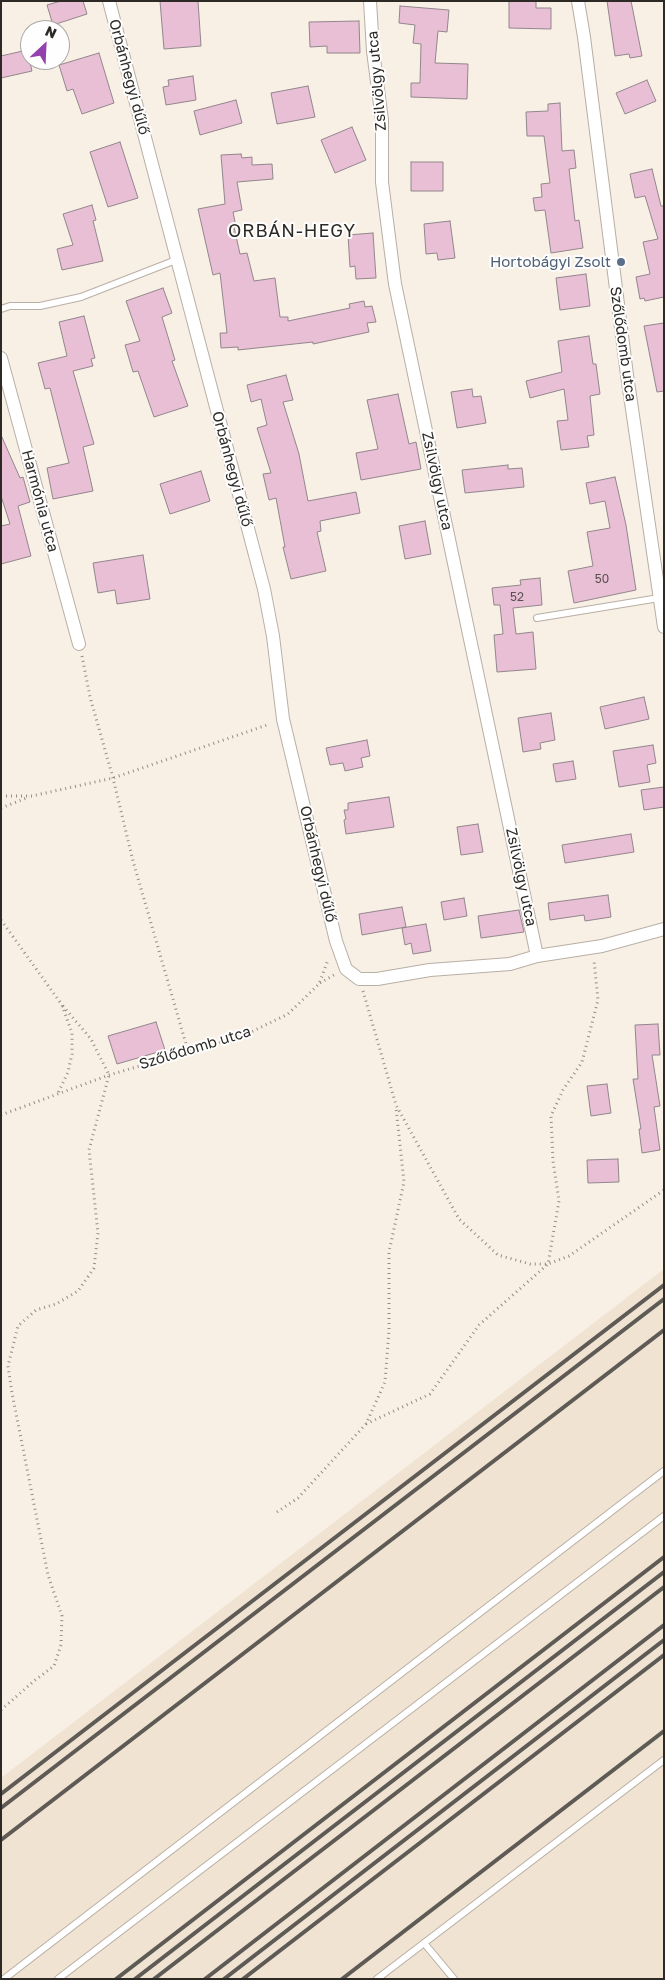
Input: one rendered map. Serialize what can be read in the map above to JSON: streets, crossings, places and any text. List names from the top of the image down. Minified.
{"streets":{"street":["Orbánhegyi dűlő","Zsilvölgy utca","Szőlődomb utca","Harmónia utca"]},"crossings":[["Orbánhegyi dűlő","Szőlődomb utca"]],"districts":["ORBÁN-HEGY"],"places":["Hortobágyi Zsolt"],"house_numbers":["50","52"],"north":"top right"}
